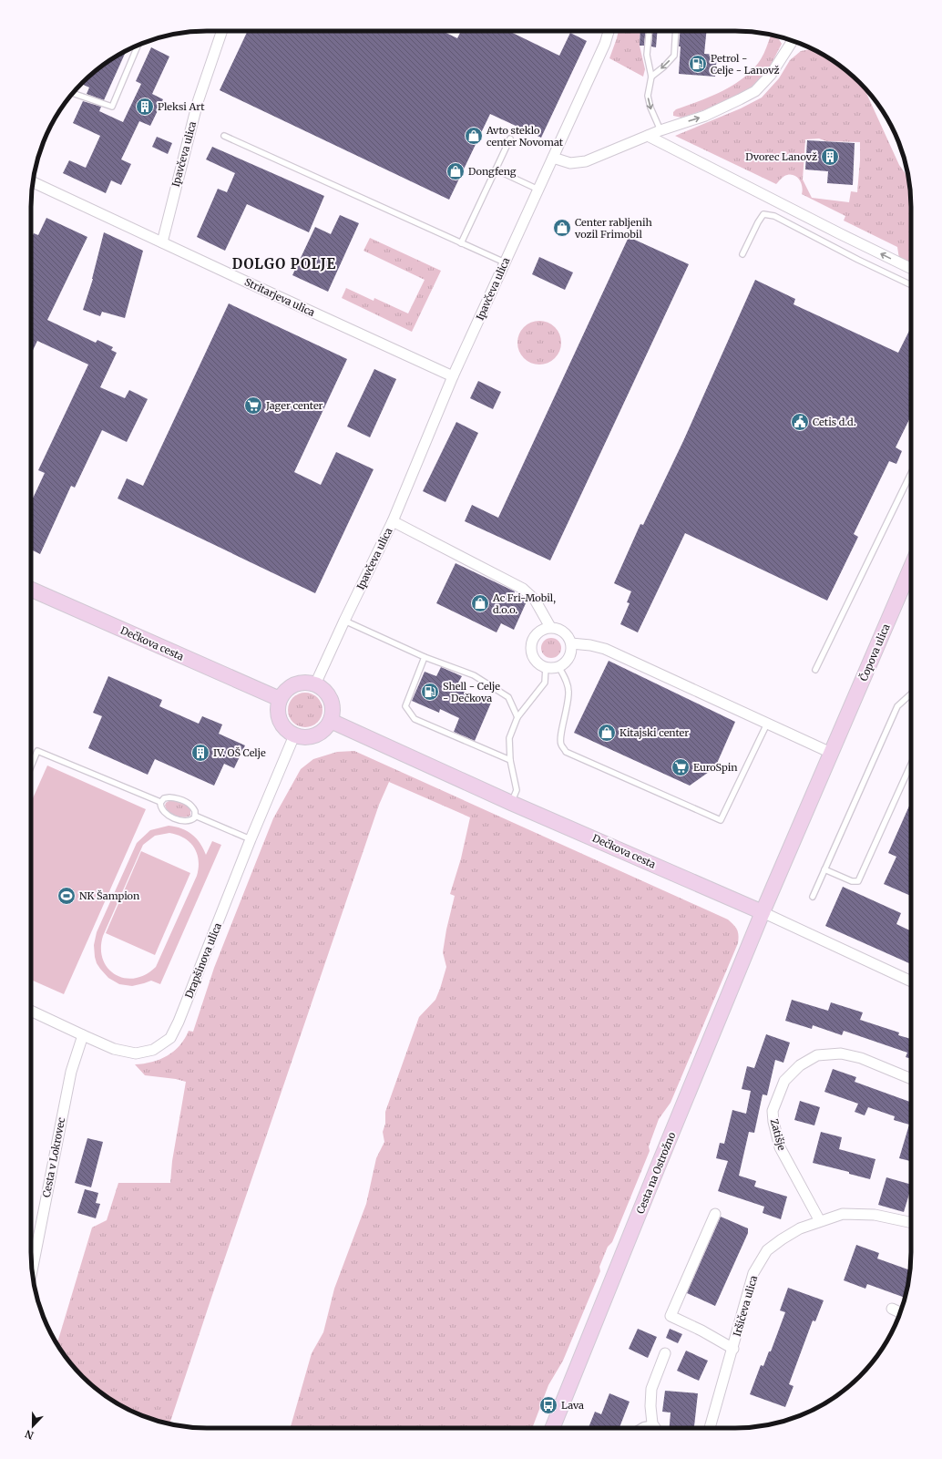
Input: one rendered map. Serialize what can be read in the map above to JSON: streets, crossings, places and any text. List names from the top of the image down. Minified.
{"streets":{"street":["Ipavčeva ulica","Stritarjeva ulica","Dečkova cesta","Čopova ulica","Drapšinova ulica","Zatišje","Cesta v Lokrovec","Cesta na Ostrožno","Iršičeva ulica"]},"crossings":[["Ipavčeva ulica","Stritarjeva ulica"],["Ipavčeva ulica","Dečkova cesta"],["Ipavčeva ulica","Drapšinova ulica"],["Dečkova cesta","Čopova ulica"],["Dečkova cesta","Drapšinova ulica"],["Dečkova cesta","Cesta na Ostrožno"],["Čopova ulica","Cesta na Ostrožno"],["Drapšinova ulica","Cesta v Lokrovec"],["Zatišje","Iršičeva ulica"]],"districts":["DOLGO POLJE"],"places":{"fuel station":["Petrol - Celje - Lanovž","Shell - Celje - Dečkova"],"building":["Pleksi Art","Dvorec Lanovž","IV. OŠ Celje"],"shop":["Avto steklo center Novomat","Dongfeng","Center rabljenih vozil Frimobil","Ac Fri-Mobil, d.o.o.","Kitajski center"],"supermarket":["Jager center","EuroSpin"],"public building":["Cetis d.d."],"sports":["NK Šampion"],"bus stop":["Lava"]},"north":"bottom"}
